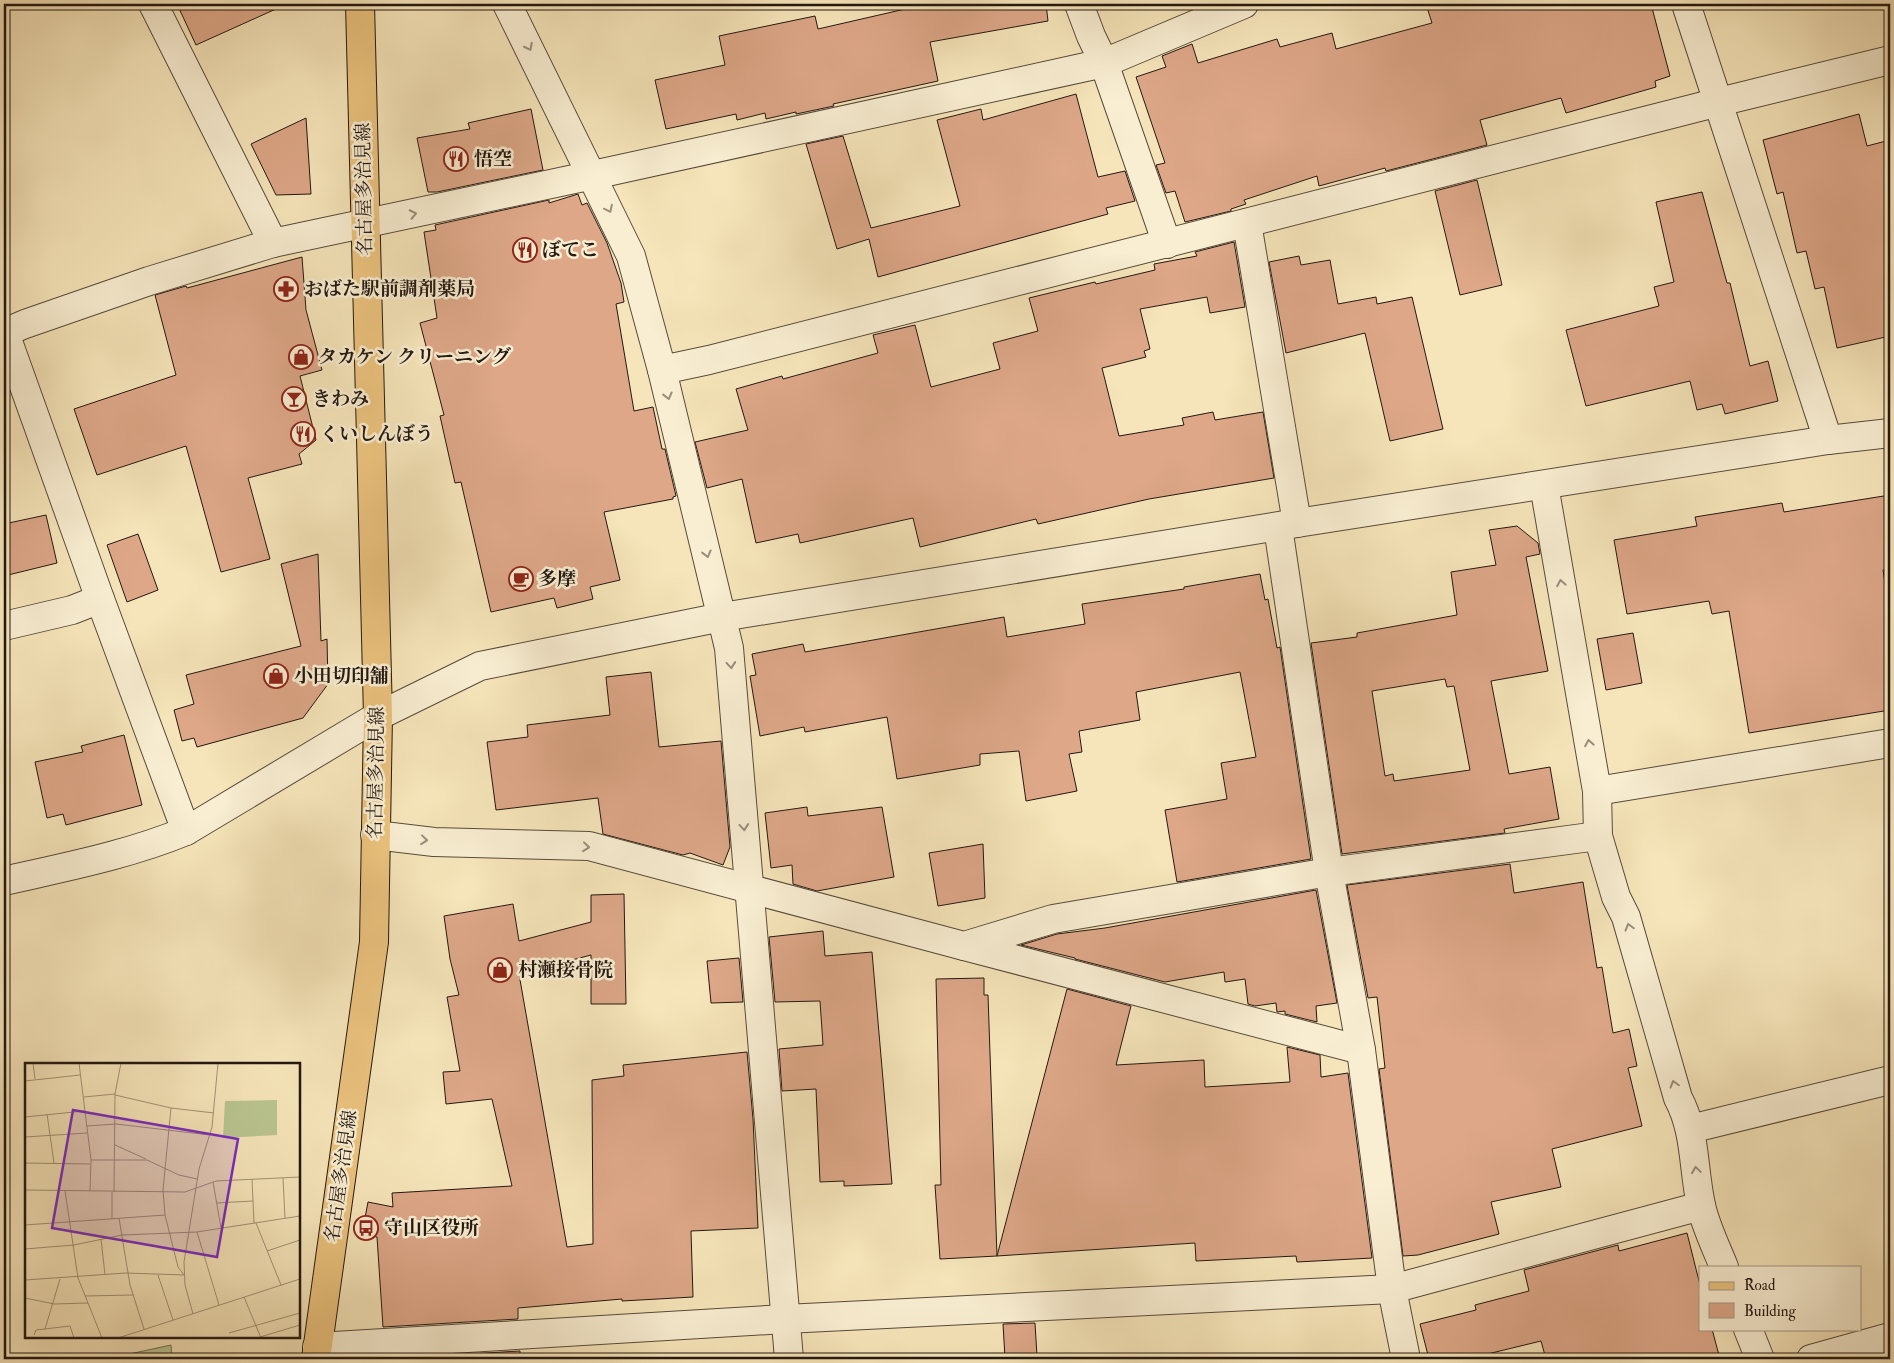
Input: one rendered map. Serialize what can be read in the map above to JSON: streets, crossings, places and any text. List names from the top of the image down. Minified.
{"streets":{"main road":["名古屋多治見線"]},"places":{"restaurant":["悟空","ぼてこ","くいしんぼう"],"pharmacy":["おばた駅前調剤薬局"],"shop":["タカケン クリーニング","小田切印舗","村瀬接骨院"],"bar":["きわみ"],"cafe":["多摩"],"bus stop":["守山区役所"]},"legend":["Road","Building"]}
